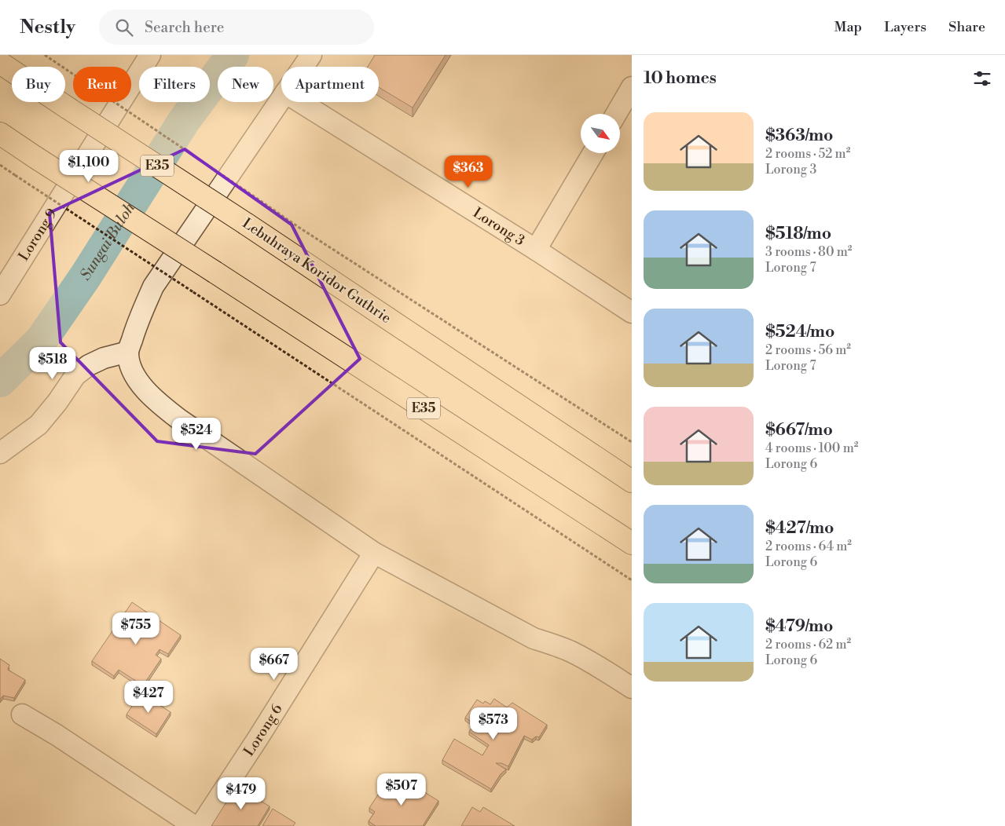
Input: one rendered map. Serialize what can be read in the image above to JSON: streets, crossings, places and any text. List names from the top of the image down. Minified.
{"streets":{"highway":["E35","Lebuhraya Koridor Guthrie"],"street":["Lorong 3","Lorong 9","Lorong 6"]},"water":["Sungai Buloh"],"north":"bottom right","page":{"header":"Nestly","search":"Search here","nav":["Map","Layers","Share"],"heading":"10 homes","chip":["Buy","Rent","Filters","New","Apartment"],"list":[{"name":"$363/mo","note":"2 rooms · 52 m² · Lorong 3"},{"name":"$518/mo","note":"3 rooms · 80 m² · Lorong 7"},{"name":"$524/mo","note":"2 rooms · 56 m² · Lorong 7"},{"name":"$667/mo","note":"4 rooms · 100 m² · Lorong 6"},{"name":"$427/mo","note":"2 rooms · 64 m² · Lorong 6"},{"name":"$479/mo","note":"2 rooms · 62 m² · Lorong 6"}],"price":["$1,100","$363","$518","$524","$755","$667","$427","$573","$507","$479"]}}
